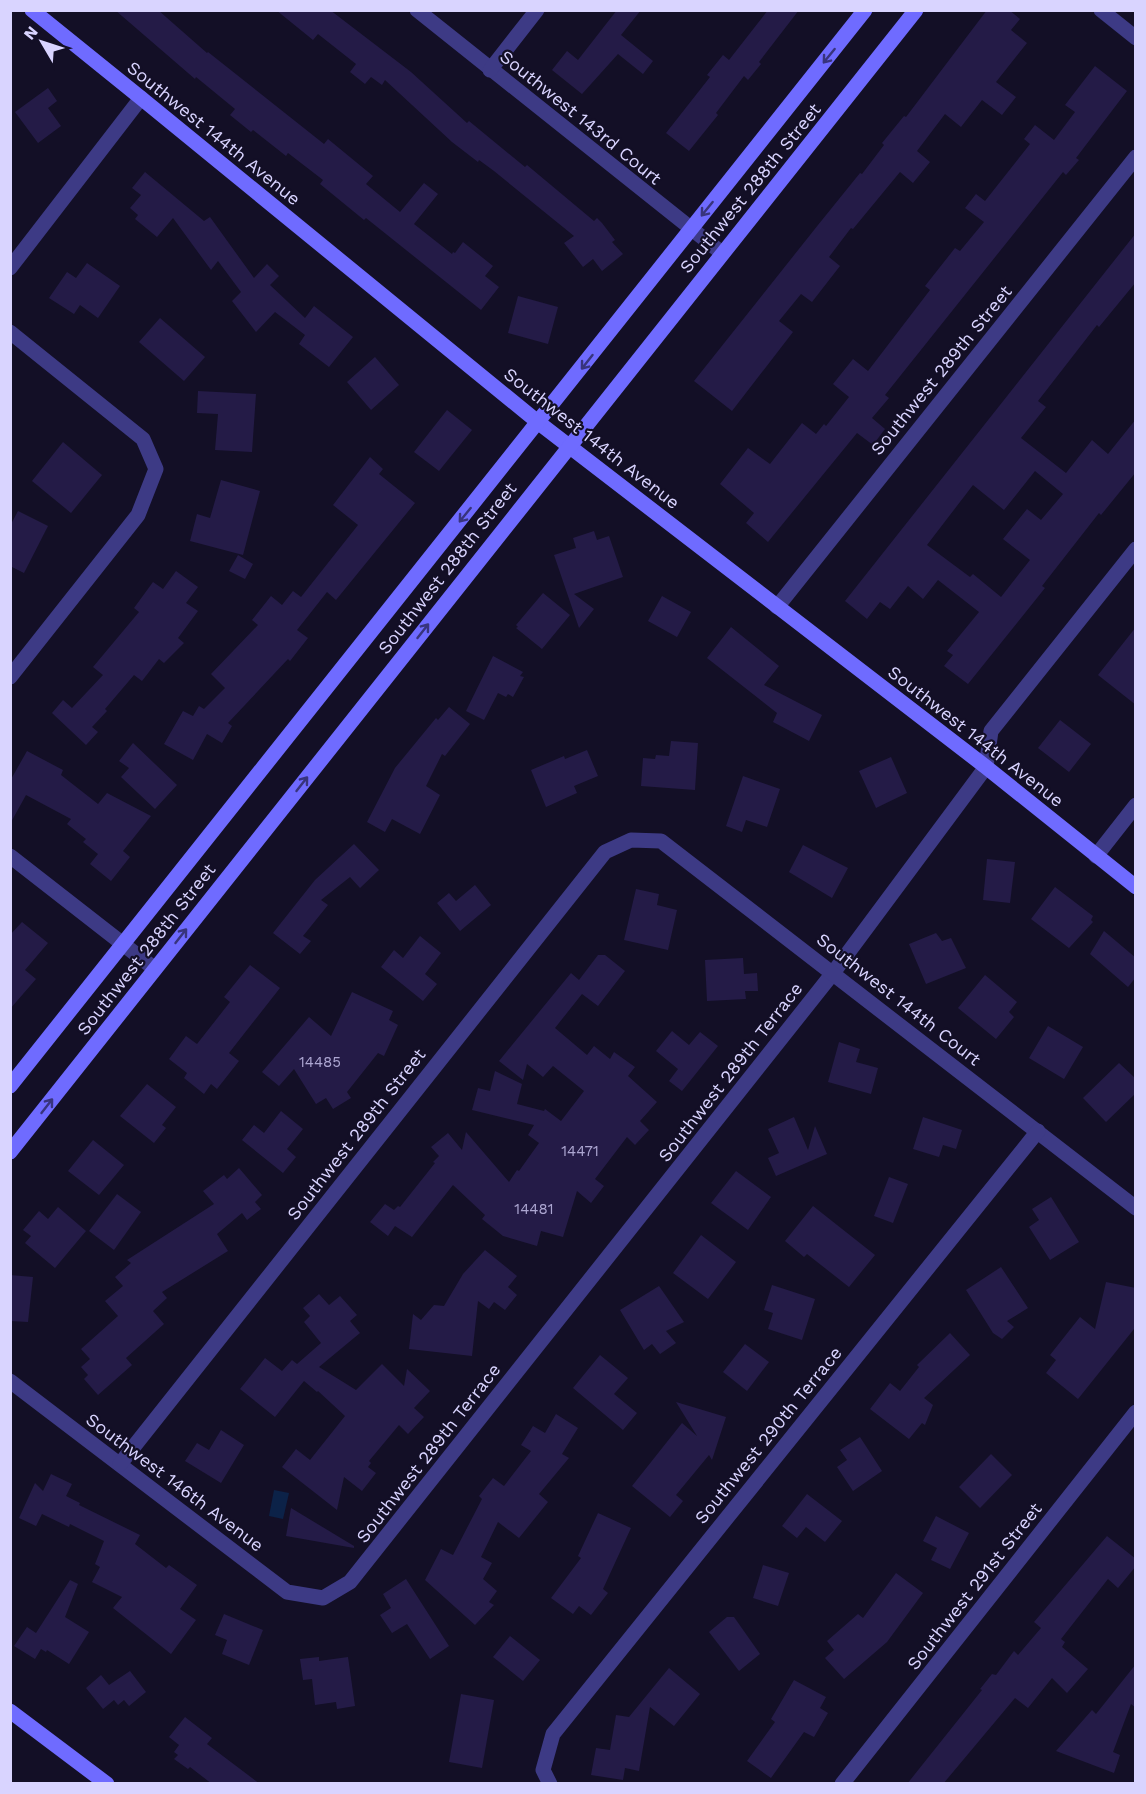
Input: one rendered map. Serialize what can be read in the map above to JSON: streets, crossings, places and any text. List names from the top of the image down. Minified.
{"streets":{"main road":["Southwest 144th Avenue","Southwest 288th Street"],"street":["Southwest 143rd Court","Southwest 289th Street","Southwest 144th Court","Southwest 289th Terrace","Southwest 290th Terrace","Southwest 146th Avenue","Southwest 291st Street"]},"crossings":[["Southwest 143rd Court","Southwest 288th Street"],["Southwest 144th Avenue","Southwest 288th Street"],["Southwest 144th Avenue","Southwest 289th Street"],["Southwest 144th Avenue","Southwest 289th Terrace"],["Southwest 289th Street","Southwest 144th Court"],["Southwest 289th Street","Southwest 146th Avenue"],["Southwest 144th Court","Southwest 289th Terrace"],["Southwest 144th Court","Southwest 290th Terrace"],["Southwest 289th Terrace","Southwest 146th Avenue"]],"house_numbers":["14485","14471","14481"],"north":"top left"}
